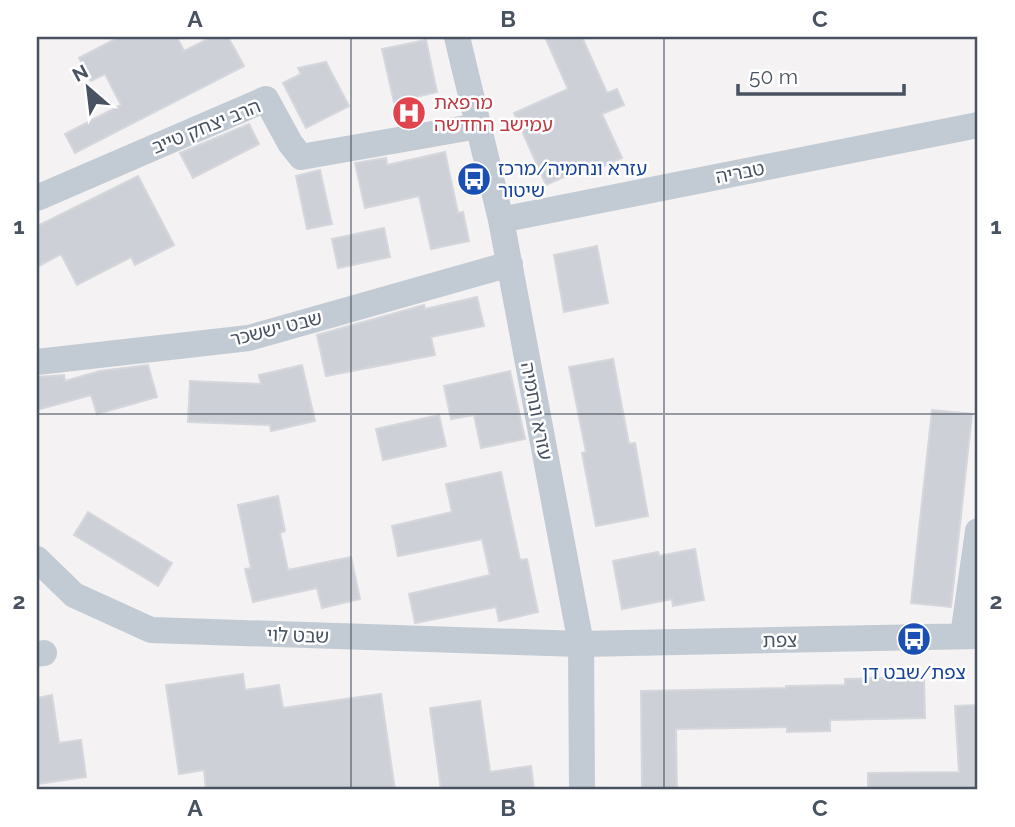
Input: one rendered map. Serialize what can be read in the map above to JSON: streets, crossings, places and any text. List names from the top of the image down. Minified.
{"streets":{"street":["הרב יצחק טייב","טבריה","שבט יששכר","עזרא ונחמיה","שבט לוי","צפת"]},"crossings":[["הרב יצחק טייב","עזרא ונחמיה"],["טבריה","עזרא ונחמיה"],["שבט יששכר","עזרא ונחמיה"],["עזרא ונחמיה","שבט לוי"],["עזרא ונחמיה","צפת"],["שבט לוי","צפת"]],"places":{"hospital":["מרפאת עמישב החדשה"],"bus stop":["עזרא ונחמיה/מרכז שיטור","צפת/שבט דן"]},"scale_bar":"50 m","north":"top left","grid":{"columns":["A","B","C"],"rows":["1","2"]}}
